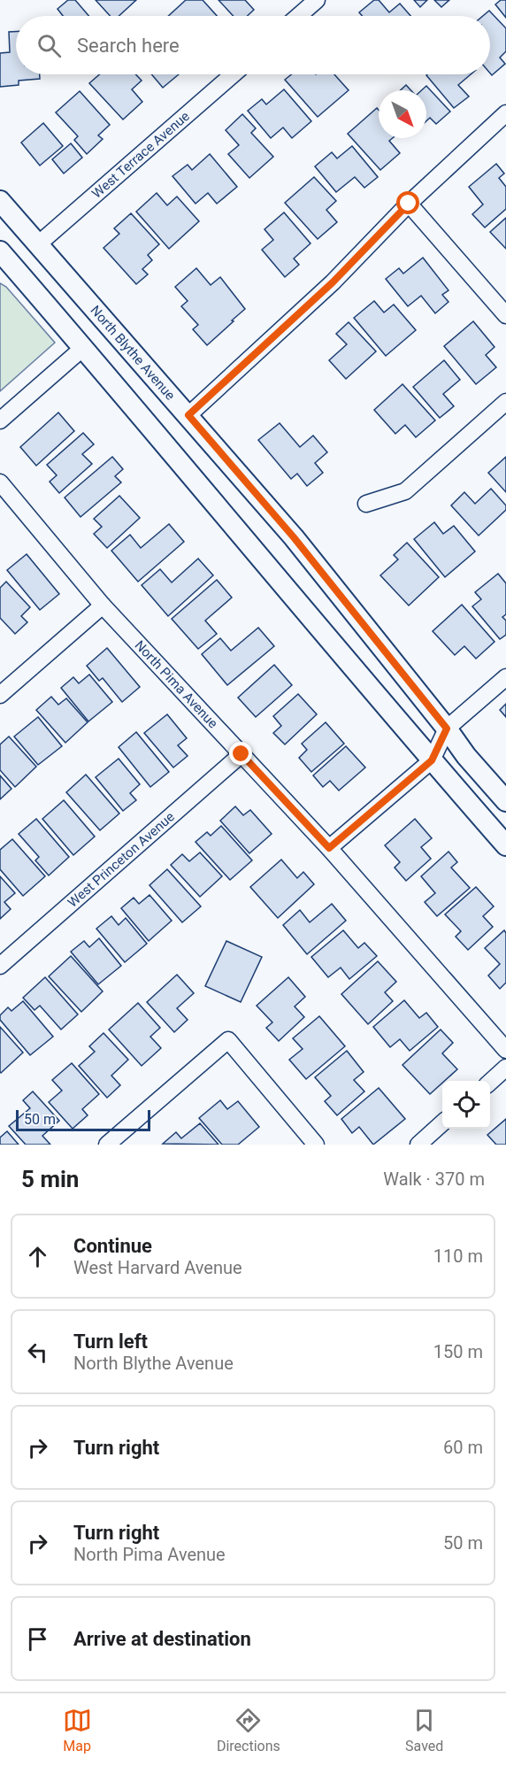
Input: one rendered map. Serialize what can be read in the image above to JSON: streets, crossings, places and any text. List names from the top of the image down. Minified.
{"streets":{"street":["West Terrace Avenue","North Blythe Avenue","North Pima Avenue","West Princeton Avenue"]},"crossings":[["West Terrace Avenue","North Blythe Avenue"],["North Pima Avenue","West Princeton Avenue"]],"scale_bar":"50 m","north":"bottom right","page":{"search":"Search here","scale":"50 m","heading":["5 min","Walk · 370 m"],"list":[["Continue","West Harvard Avenue","110 m"],["Turn left","North Blythe Avenue","150 m"],["Turn right","60 m"],["Turn right","North Pima Avenue","50 m"],"Arrive at destination"],"nav":["Map","Directions","Saved"]}}
